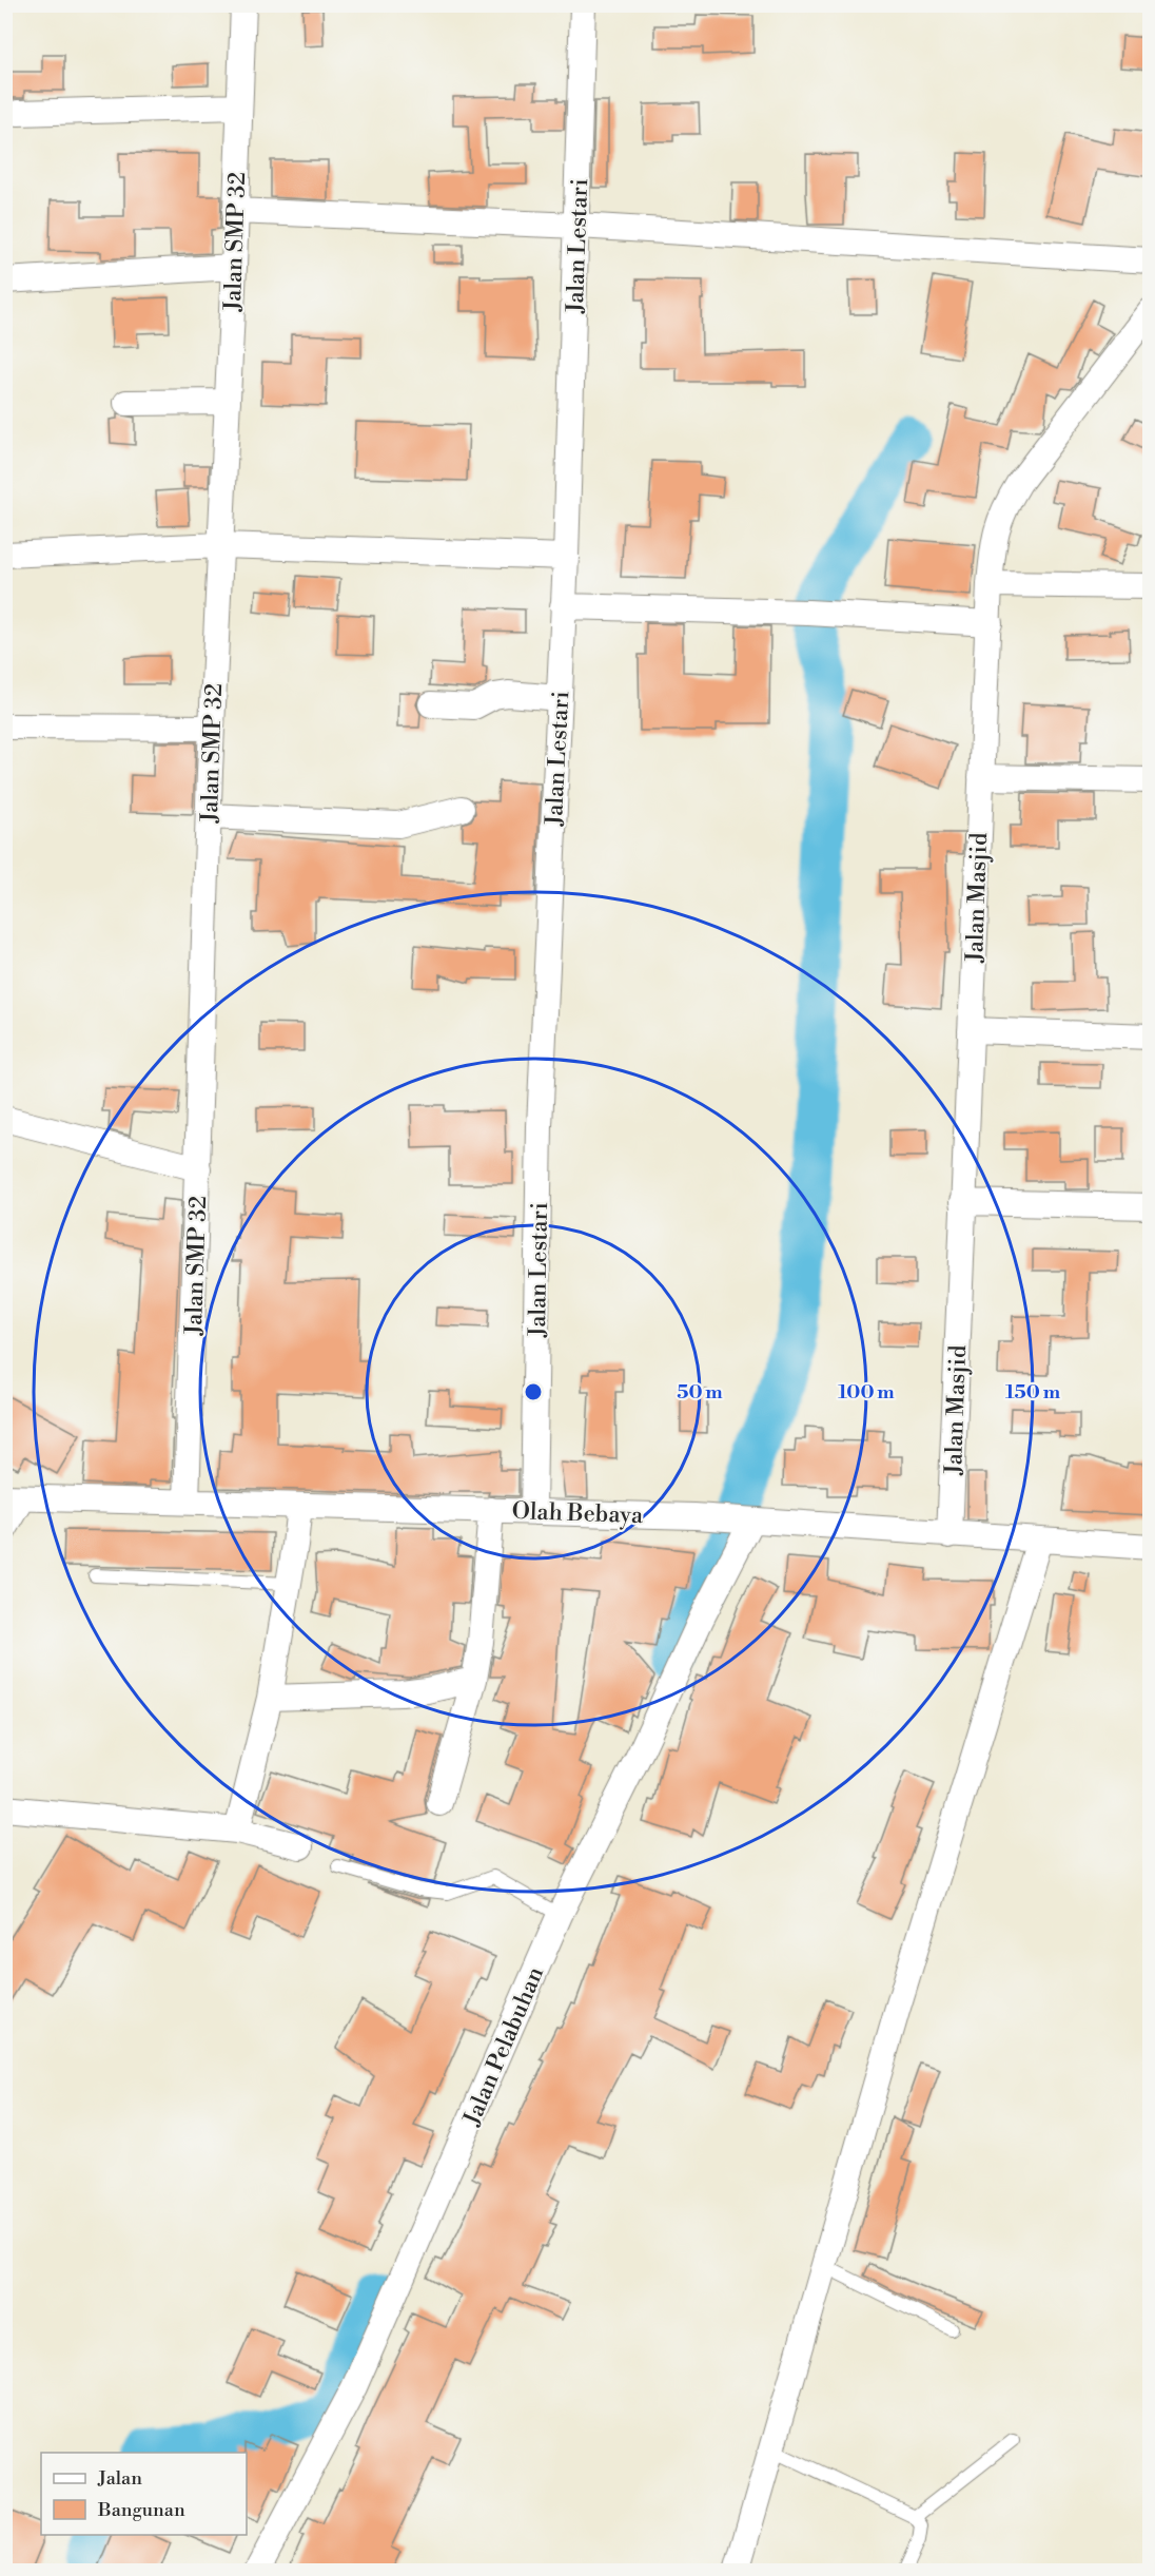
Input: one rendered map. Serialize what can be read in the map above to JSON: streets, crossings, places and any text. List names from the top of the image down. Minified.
{"streets":{"street":["Jalan SMP 32","Jalan Lestari","Jalan Masjid","Olah Bebaya","Jalan Pelabuhan"]},"crossings":[["Jalan SMP 32","Olah Bebaya"],["Jalan Lestari","Olah Bebaya"],["Jalan Masjid","Olah Bebaya"],["Olah Bebaya","Jalan Pelabuhan"]],"legend":["Jalan","Bangunan"],"rings":["50 m","100 m","150 m"]}
